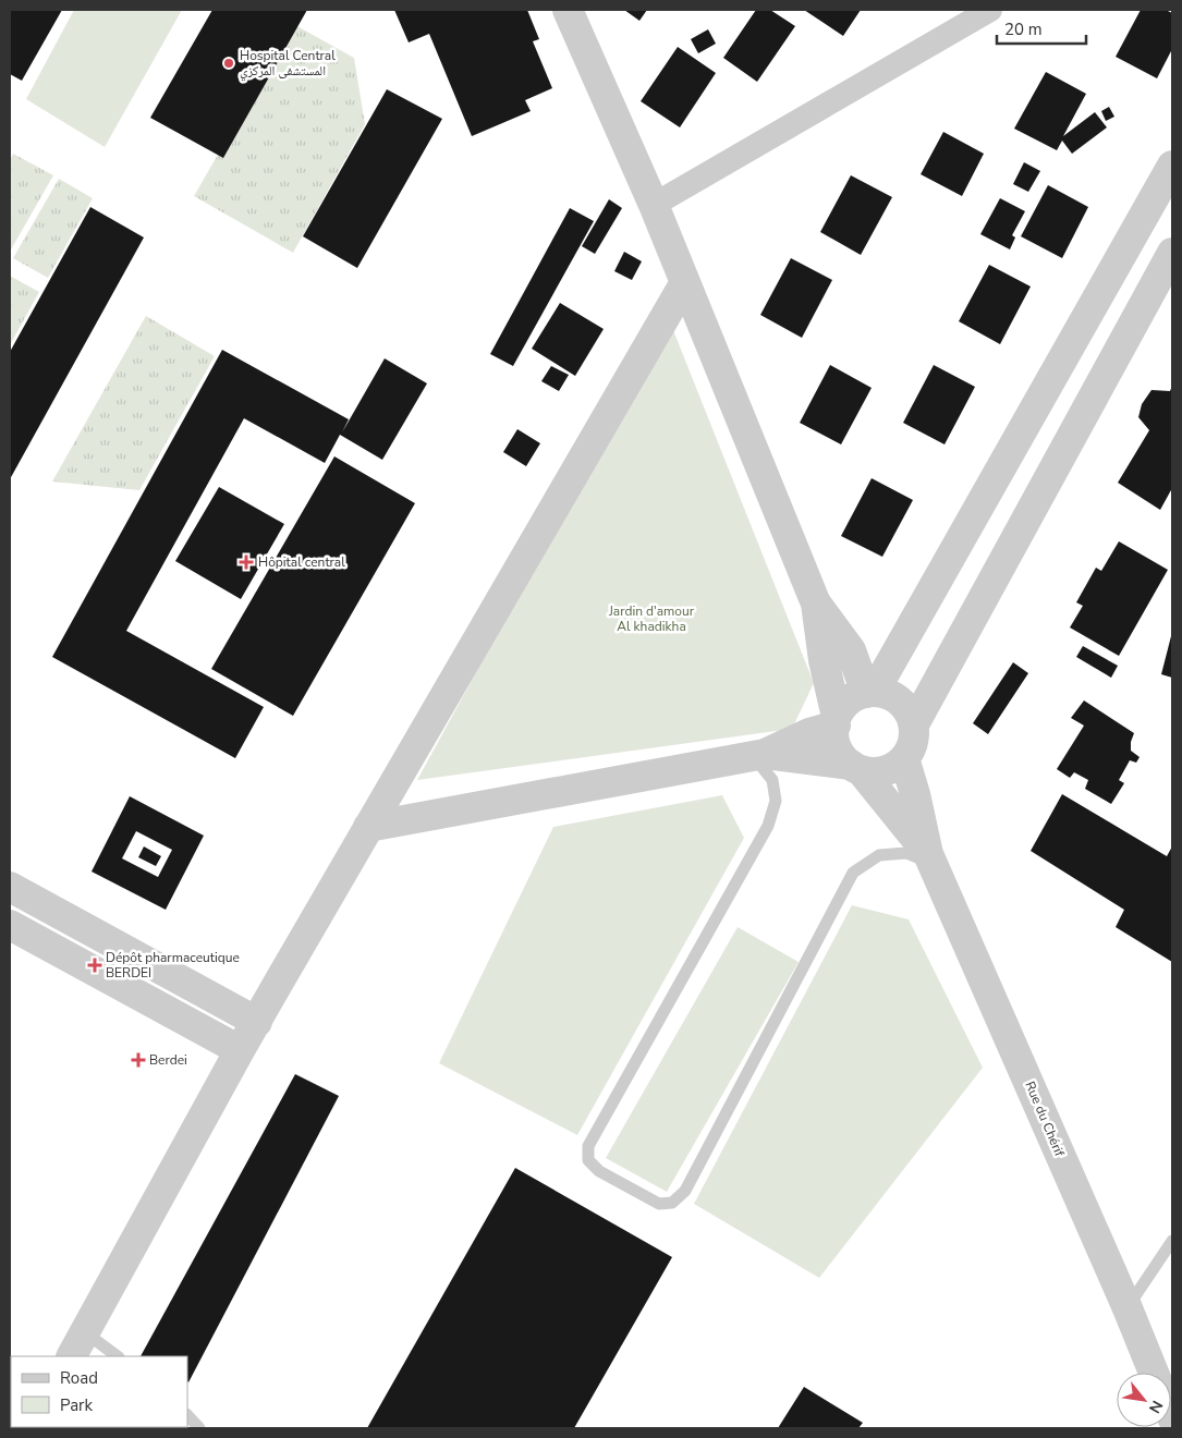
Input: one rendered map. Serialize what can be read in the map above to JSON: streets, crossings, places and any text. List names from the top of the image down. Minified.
{"streets":{"street":["Rue du Chérif"]},"parks":["Jardin d'amour Al khadikha"],"places":{"other":["Hospital Central المستشفى المركزي"],"health":["Hôpital central","Dépôt pharmaceutique BERDEI","Berdei"]},"legend":["Road","Park"],"scale_bar":"20 m","north":"bottom right"}
